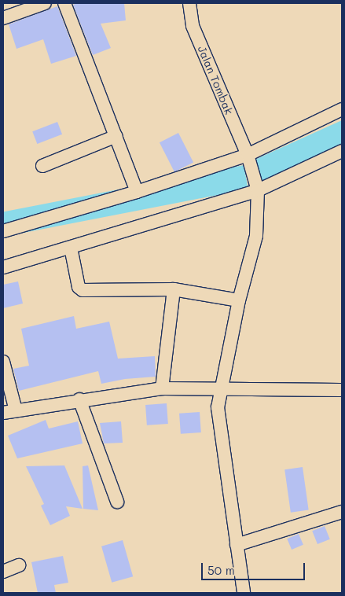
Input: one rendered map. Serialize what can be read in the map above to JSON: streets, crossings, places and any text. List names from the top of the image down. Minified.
{"streets":{"street":["Jalan Tombak"]},"scale_bar":"50 m"}
